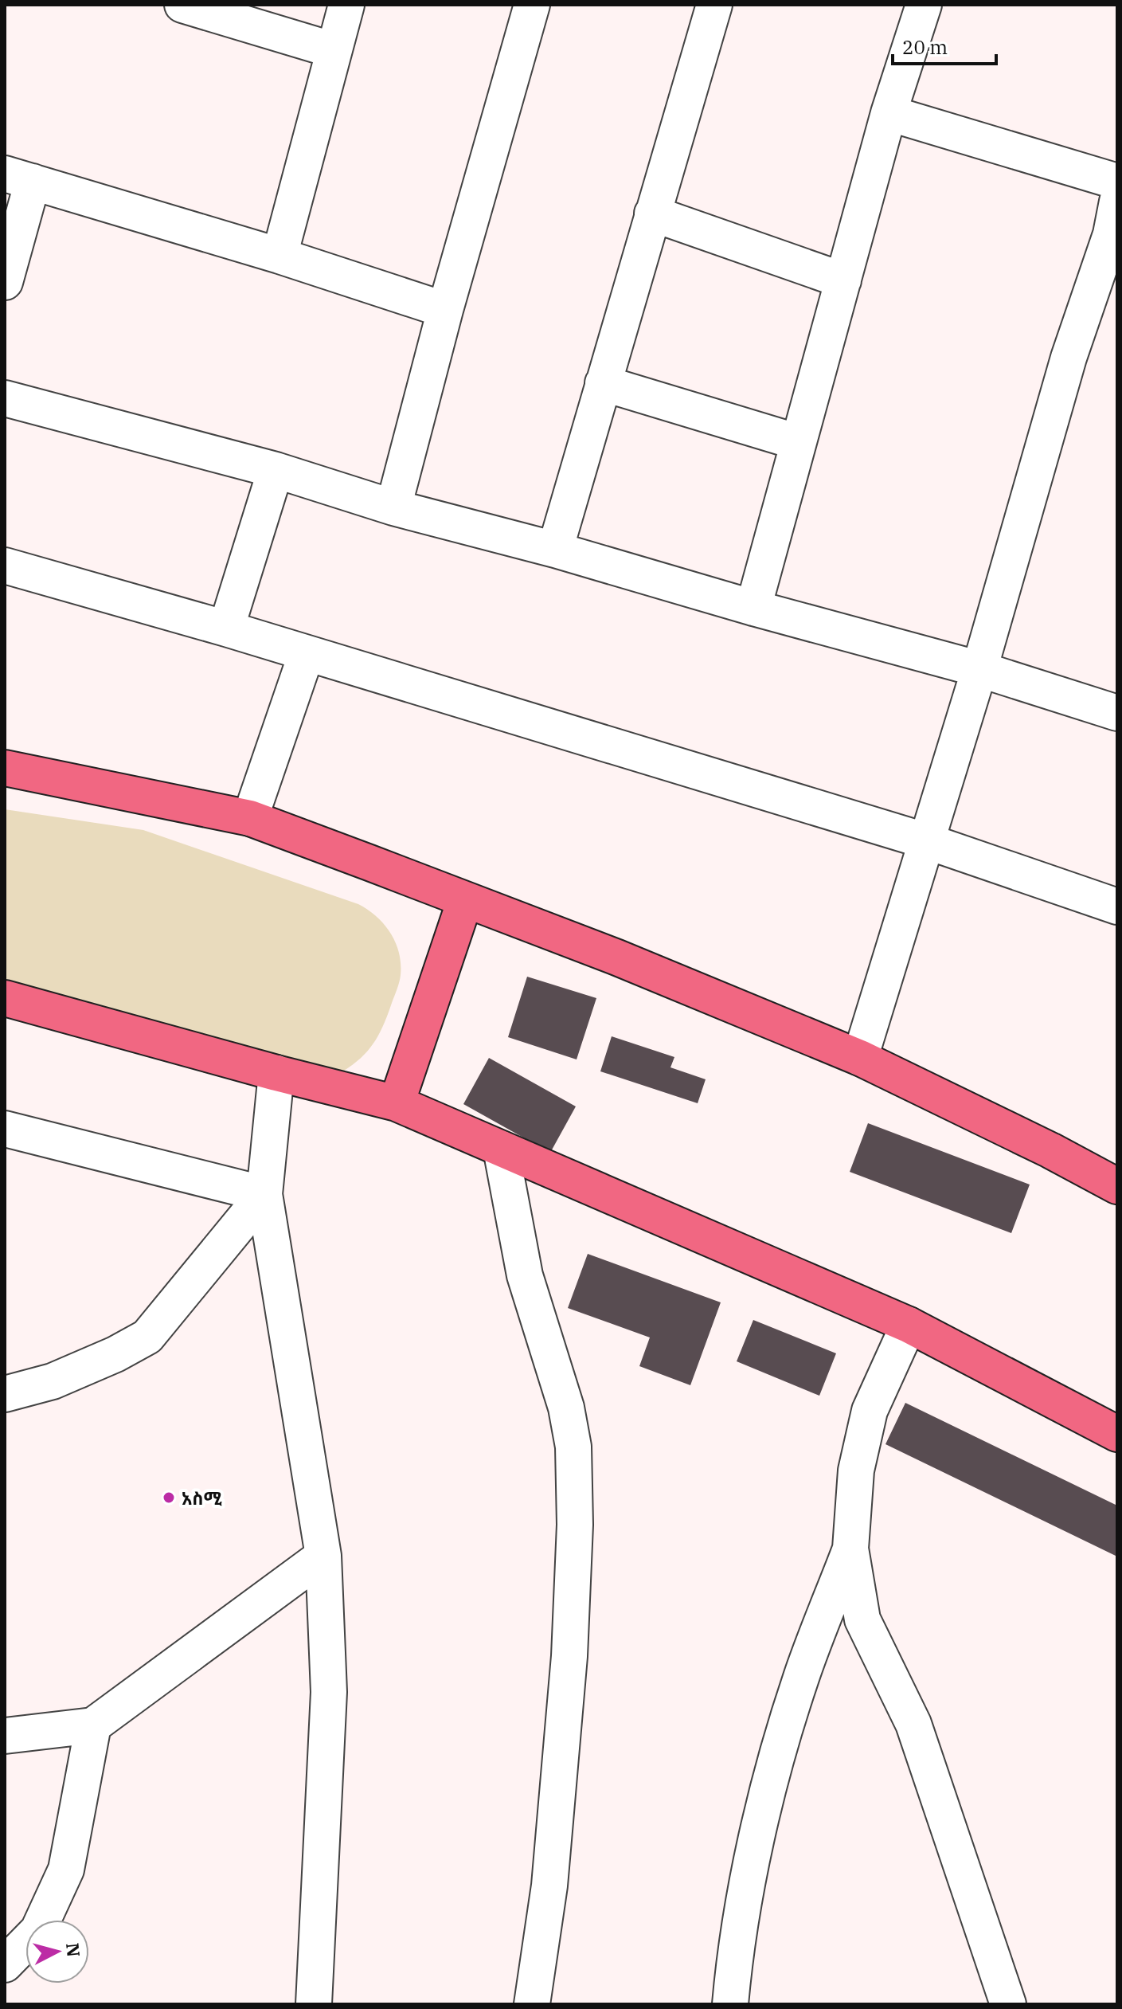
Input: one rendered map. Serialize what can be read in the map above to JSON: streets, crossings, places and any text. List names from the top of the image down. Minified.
{"places":["አስሚ"],"scale_bar":"20 m","north":"right"}
